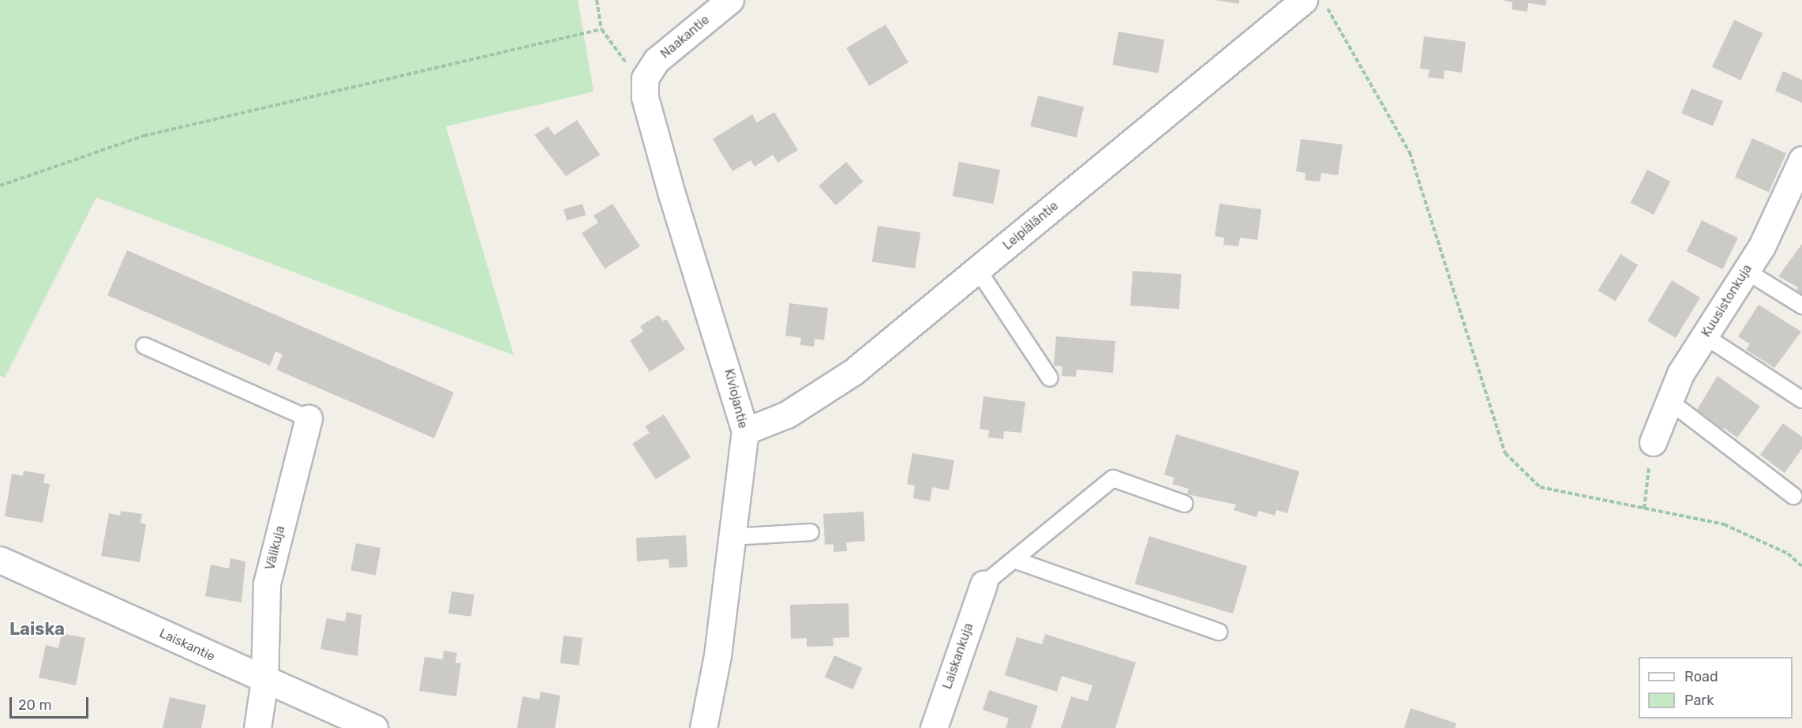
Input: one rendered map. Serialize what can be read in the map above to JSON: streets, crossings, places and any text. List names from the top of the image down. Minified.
{"streets":{"street":["Naakantie","Leipiäläntie","Kuusistonkuja","Kiviojantie","Välikuja","Laiskantie","Laiskankuja"]},"crossings":[["Naakantie","Kiviojantie"],["Leipiäläntie","Kiviojantie"],["Välikuja","Laiskantie"]],"districts":["Laiska"],"legend":["Road","Park"],"scale_bar":"20 m"}
